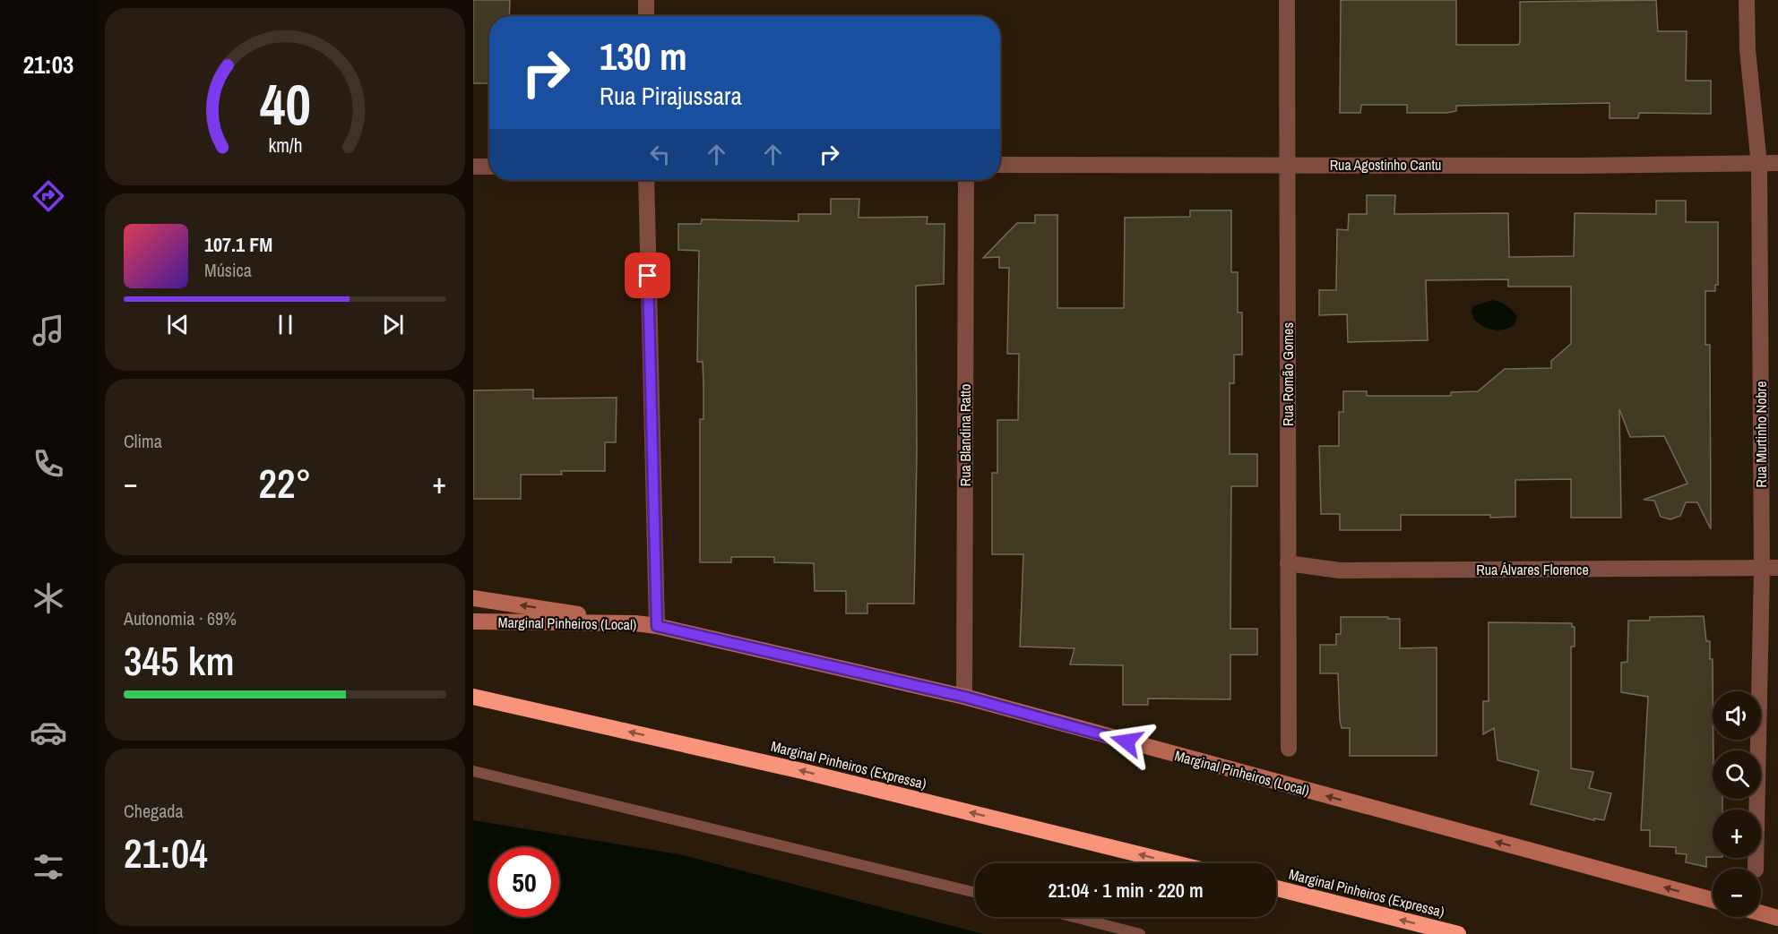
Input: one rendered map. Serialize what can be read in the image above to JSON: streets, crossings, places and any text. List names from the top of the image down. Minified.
{"streets":{"highway":["Marginal Pinheiros (Expressa)"],"main road":["Marginal Pinheiros (Local)"],"street":["Rua Agostinho Cantu","Rua Romão Gomes","Rua Murtinho Nobre","Rua Blandina Ratto","Rua Álvares Florence"]},"crossings":[["Rua Agostinho Cantu","Rua Romão Gomes"],["Rua Agostinho Cantu","Rua Murtinho Nobre"],["Rua Romão Gomes","Rua Álvares Florence"],["Rua Murtinho Nobre","Rua Álvares Florence"],["Rua Blandina Ratto","Marginal Pinheiros (Local)"]],"one_way":["Marginal Pinheiros (Local)","Marginal Pinheiros (Expressa)"],"page":{"tabs":"21:03","turn":["130 m","Rua Pirajussara"],"song":["107.1 FM","Música"],"tile":["Clima",["Autonomia · 69%","345 km"],["Chegada","21:04"]],"heat":["−","22°","+"],"map_buttons":["+","−"],"limit":"50","trip":"21:04 · 1 min · 220 m","gauge":["40","km/h"]}}
